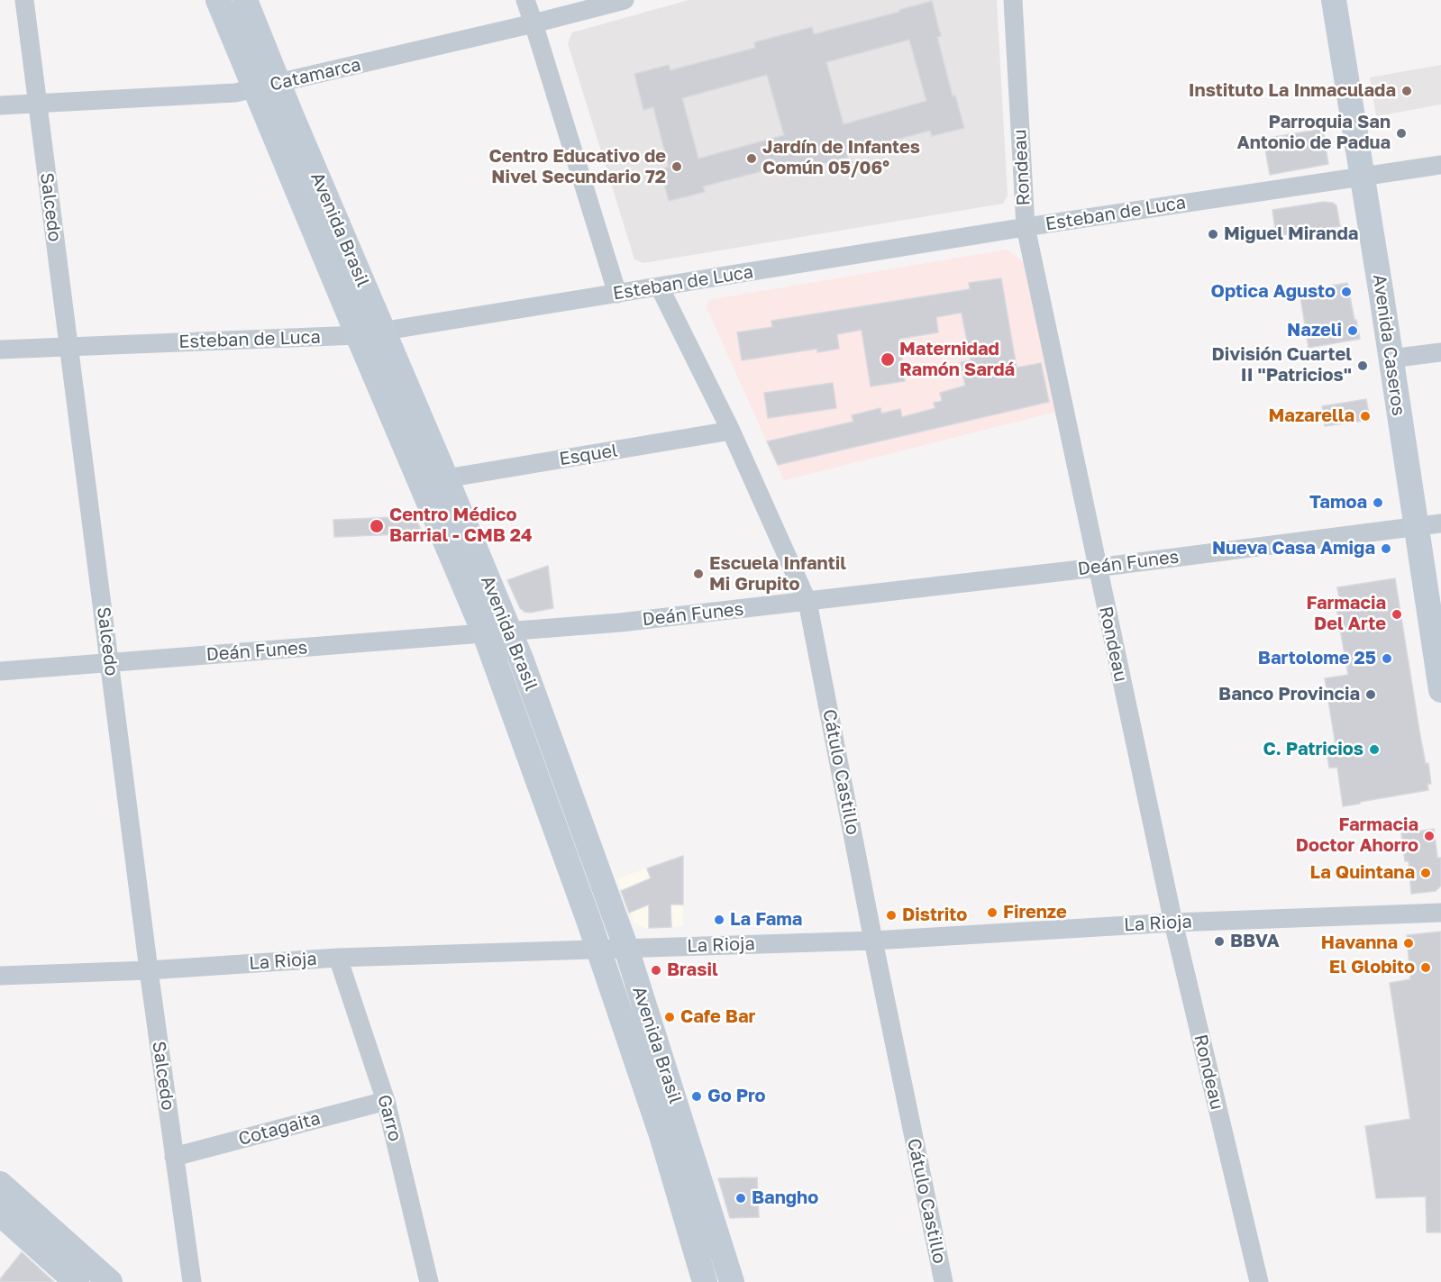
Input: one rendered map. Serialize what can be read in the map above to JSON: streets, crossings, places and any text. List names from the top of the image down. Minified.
{"streets":{"main road":["Avenida Brasil","Avenida Caseros"],"street":["Catamarca","Rondeau","Salcedo","Esteban de Luca","Esquel","Deán Funes","Cátulo Castillo","La Rioja","Garro","Cotagaita"]},"crossings":[["Catamarca","Salcedo"],["Catamarca","Avenida Brasil"],["Rondeau","Esteban de Luca"],["Rondeau","Deán Funes"],["Rondeau","La Rioja"],["Salcedo","Esteban de Luca"],["Salcedo","Deán Funes"],["Salcedo","La Rioja"],["Salcedo","Cotagaita"],["Esteban de Luca","Avenida Brasil"],["Esteban de Luca","Avenida Caseros"],["Esteban de Luca","Cátulo Castillo"],["Avenida Brasil","Esquel"],["Avenida Brasil","Deán Funes"],["Avenida Brasil","La Rioja"],["Avenida Caseros","Deán Funes"],["Esquel","Cátulo Castillo"],["Deán Funes","Cátulo Castillo"],["Cátulo Castillo","La Rioja"],["La Rioja","Garro"],["Garro","Cotagaita"]],"places":["Instituto La Inmaculada","Parroquia San Antonio de Padua","Jardín de Infantes Común 05/06°","Centro Educativo de Nivel Secundario 72","Miguel Miranda","Optica Agusto","Nazeli","Maternidad Ramón Sardá","División Cuartel II \"Patricios\"","Mazarella","Tamoa","Centro Médico Barrial - CMB 24","Nueva Casa Amiga","Escuela Infantil Mi Grupito","Farmacia Del Arte","Bartolome 25","Banco Provincia","C. Patricios","Farmacia Doctor Ahorro","La Quintana","Firenze","Distrito","La Fama","BBVA","Havanna","El Globito","Brasil","Cafe Bar","Go Pro","Bangho"]}
